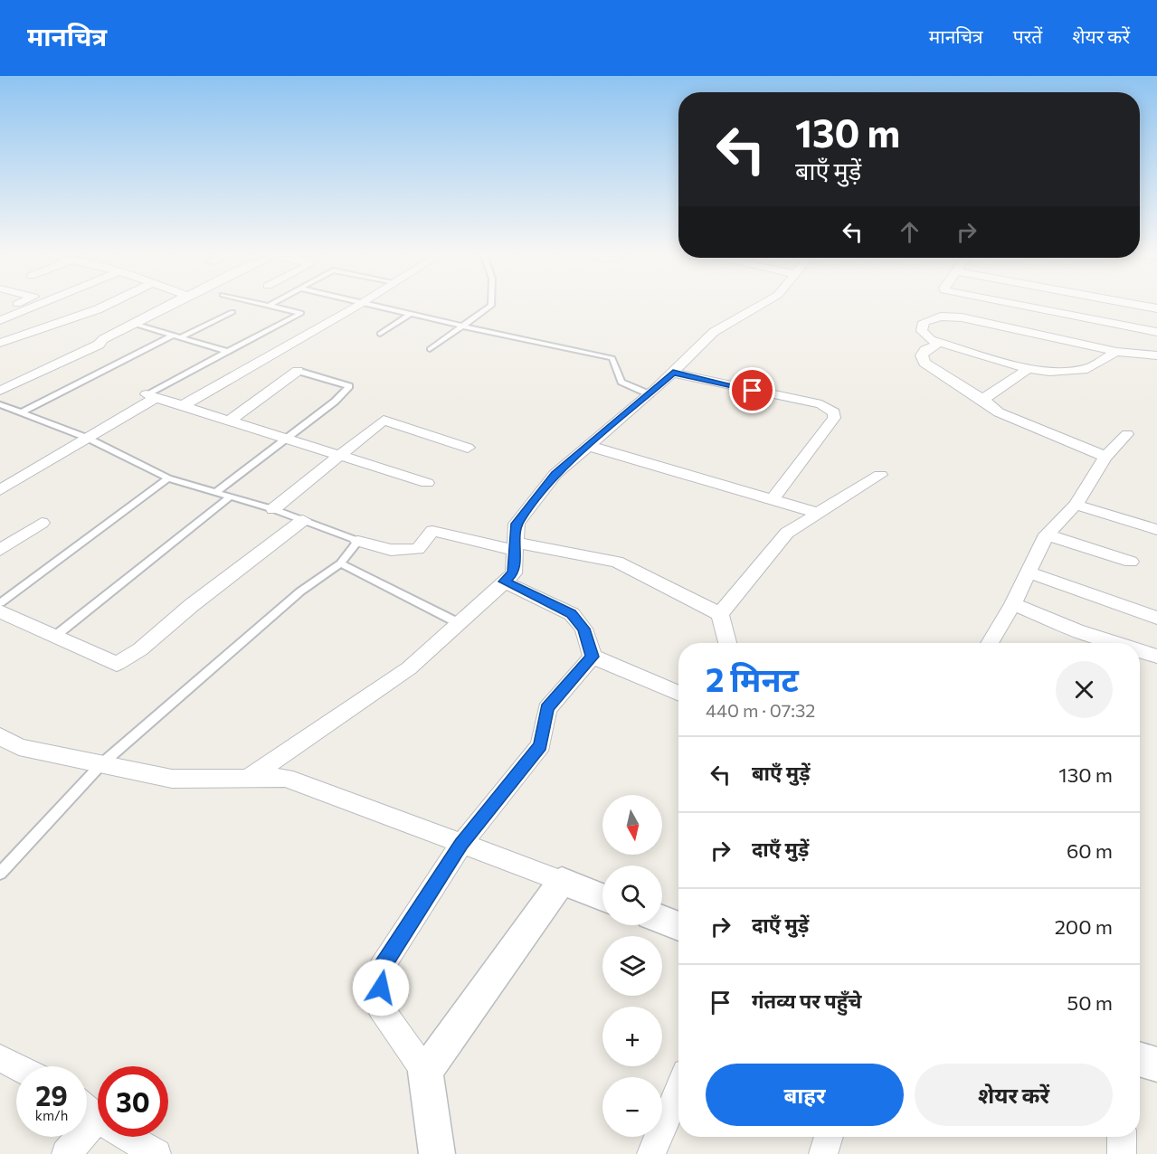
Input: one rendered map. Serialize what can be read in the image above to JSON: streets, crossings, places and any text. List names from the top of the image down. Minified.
{"north":"bottom","page":{"header":"मानचित्र","nav":["मानचित्र","परतें","शेयर करें"],"turn":["130 m","बाएँ मुड़ें"],"heading":["2 मिनट","440 m · 07:32"],"list":[{"name":"बाएँ मुड़ें","value":"130 m"},{"name":"दाएँ मुड़ें","value":"60 m"},{"name":"दाएँ मुड़ें","value":"200 m"},{"name":"गंतव्य पर पहुँचे","value":"50 m"}],"map_buttons":["+","−"],"buttons":["बाहर","शेयर करें"],"speed":"29 km/h","limit":"30"}}
